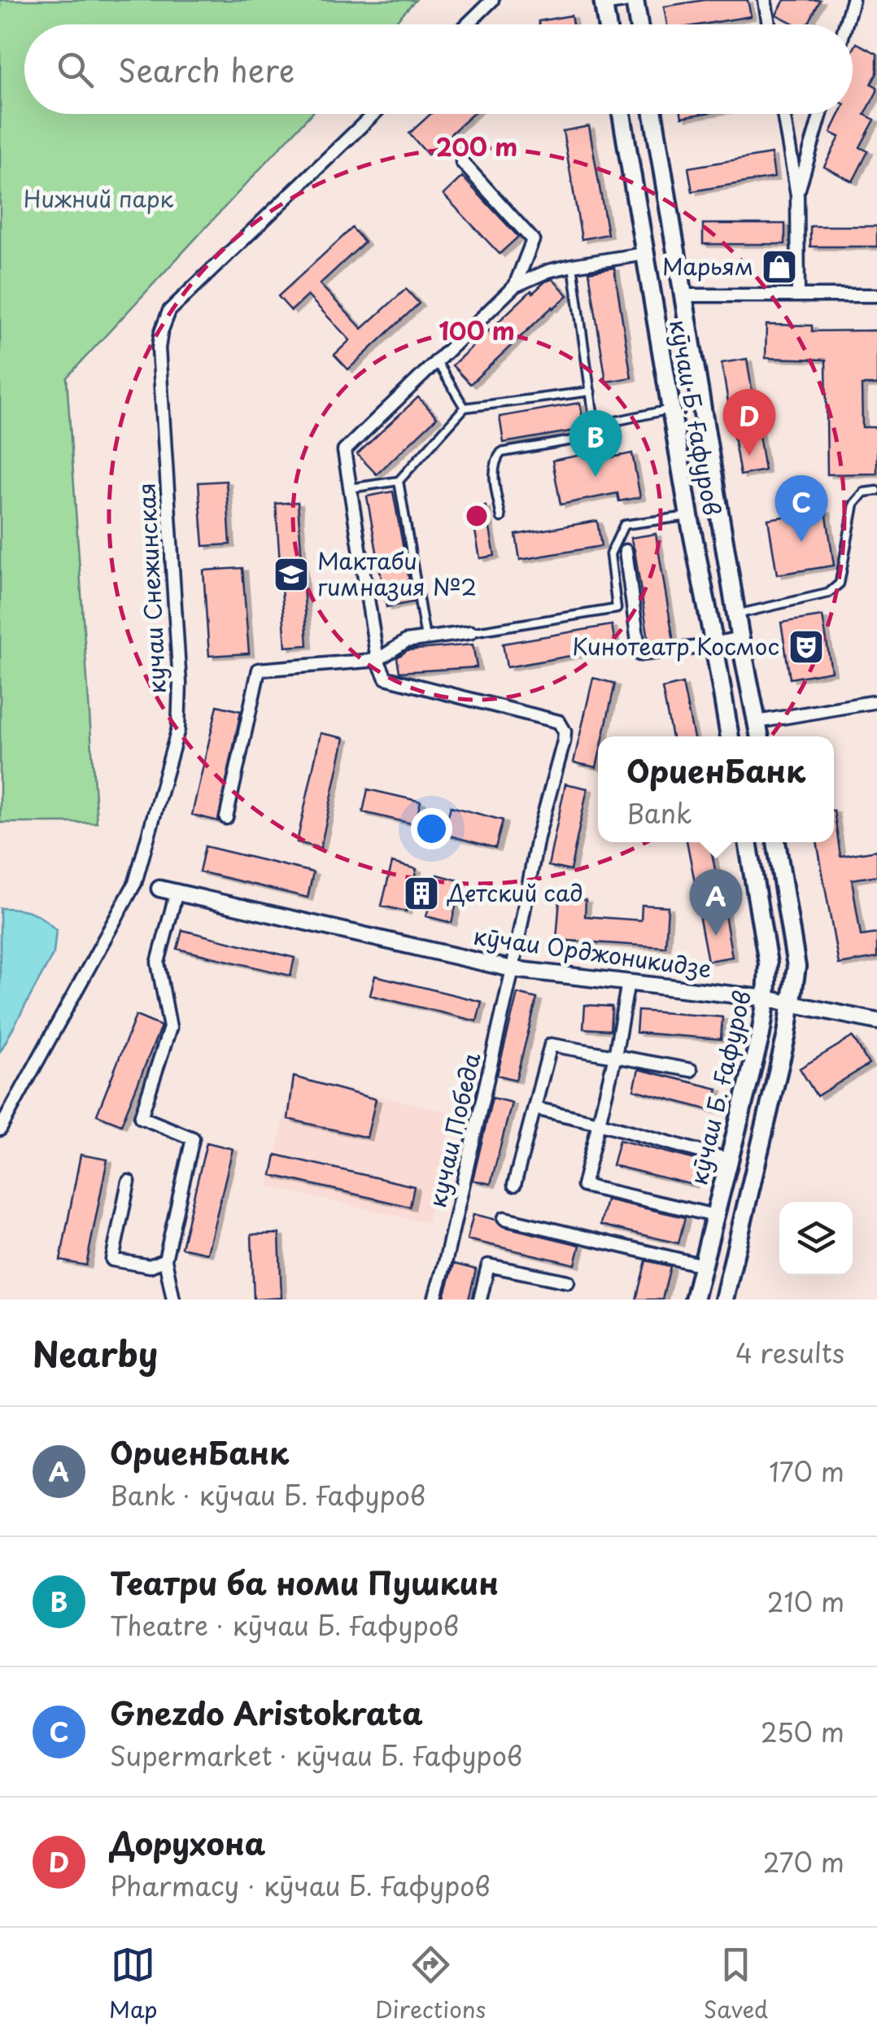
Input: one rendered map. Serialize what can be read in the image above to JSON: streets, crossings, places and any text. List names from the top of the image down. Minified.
{"streets":{"main road":["кӯчаи Б. Ғафуров"],"street":["кучаи Снежинская","кӯчаи Орджоникидзе","кучаи Победа"]},"crossings":[["кӯчаи Б. Ғафуров","кӯчаи Орджоникидзе"],["кӯчаи Орджоникидзе","кучаи Победа"]],"parks":["Нижний парк"],"places":{"shop":["Марьям"],"school or university":["Мактаби гимназия №2"],"theatre":["Кинотеатр Космос"],"building":["Детский сад"]},"page":{"search":"Search here","pins":["D","B","C","A"],"popup":["ОриенБанк","Bank"],"heading":["Nearby","4 results"],"list":[{"mark":"A","name":"ОриенБанк","note":"Bank · кӯчаи Б. Ғафуров","value":"170 m"},{"mark":"B","name":"Театри ба номи Пушкин","note":"Theatre · кӯчаи Б. Ғафуров","value":"210 m"},{"mark":"C","name":"Gnezdo Aristokrata","note":"Supermarket · кӯчаи Б. Ғафуров","value":"250 m"},{"mark":"D","name":"Дорухона","note":"Pharmacy · кӯчаи Б. Ғафуров","value":"270 m"}],"nav":["Map","Directions","Saved"]},"rings":["200 m","100 m"]}
